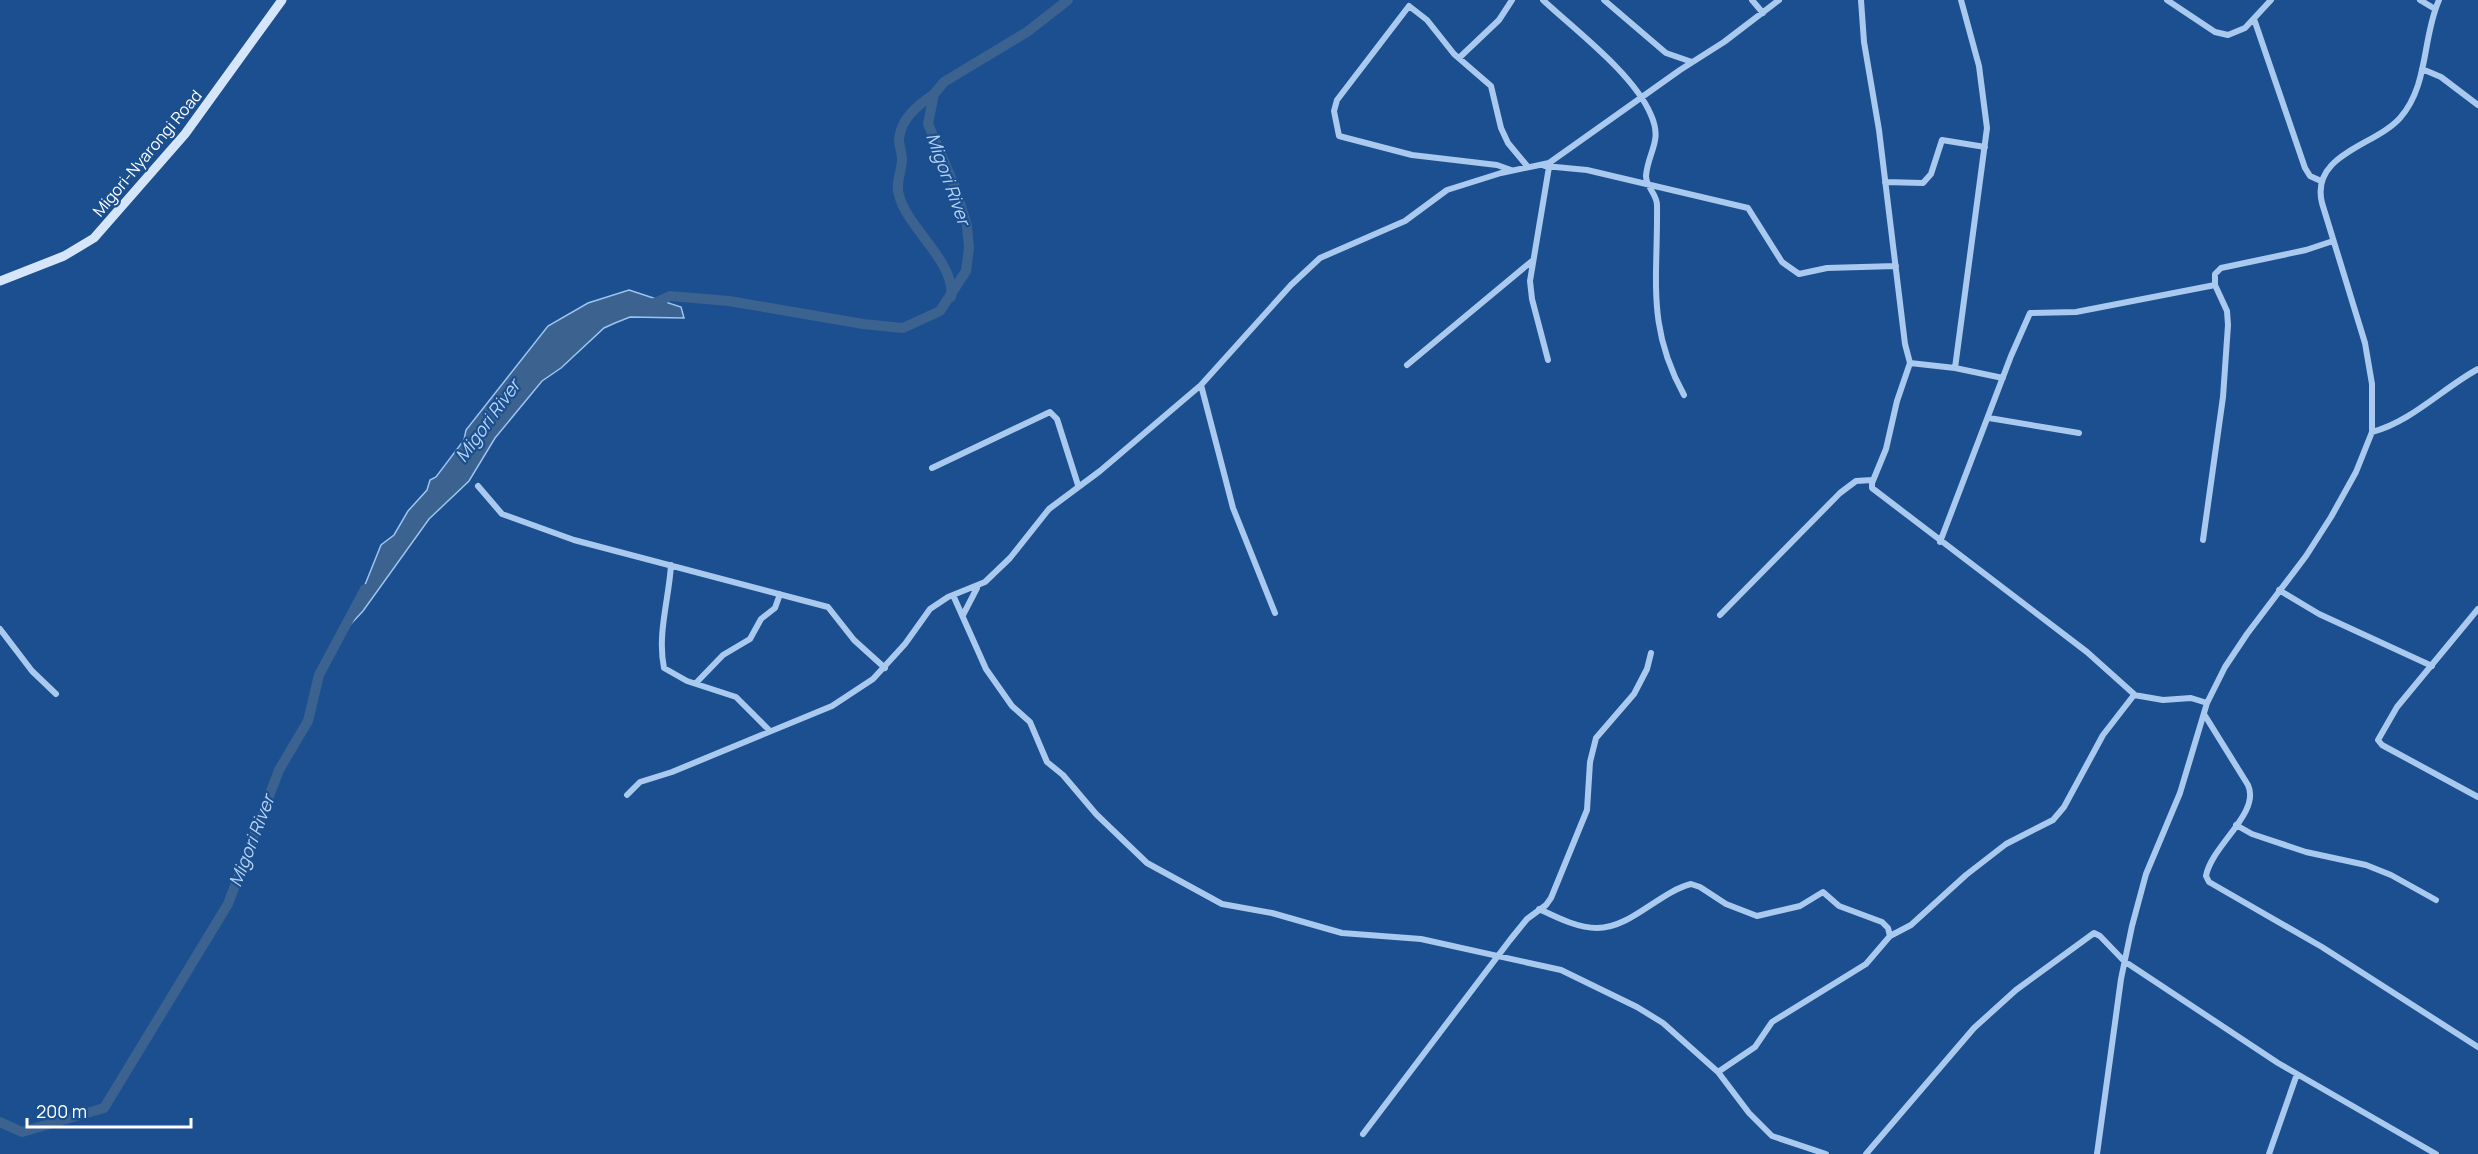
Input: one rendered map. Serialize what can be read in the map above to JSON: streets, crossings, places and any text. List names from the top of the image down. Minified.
{"streets":{"street":["Migori-Nyarongi Road"]},"water":["Migori River"],"scale_bar":"200 m"}
